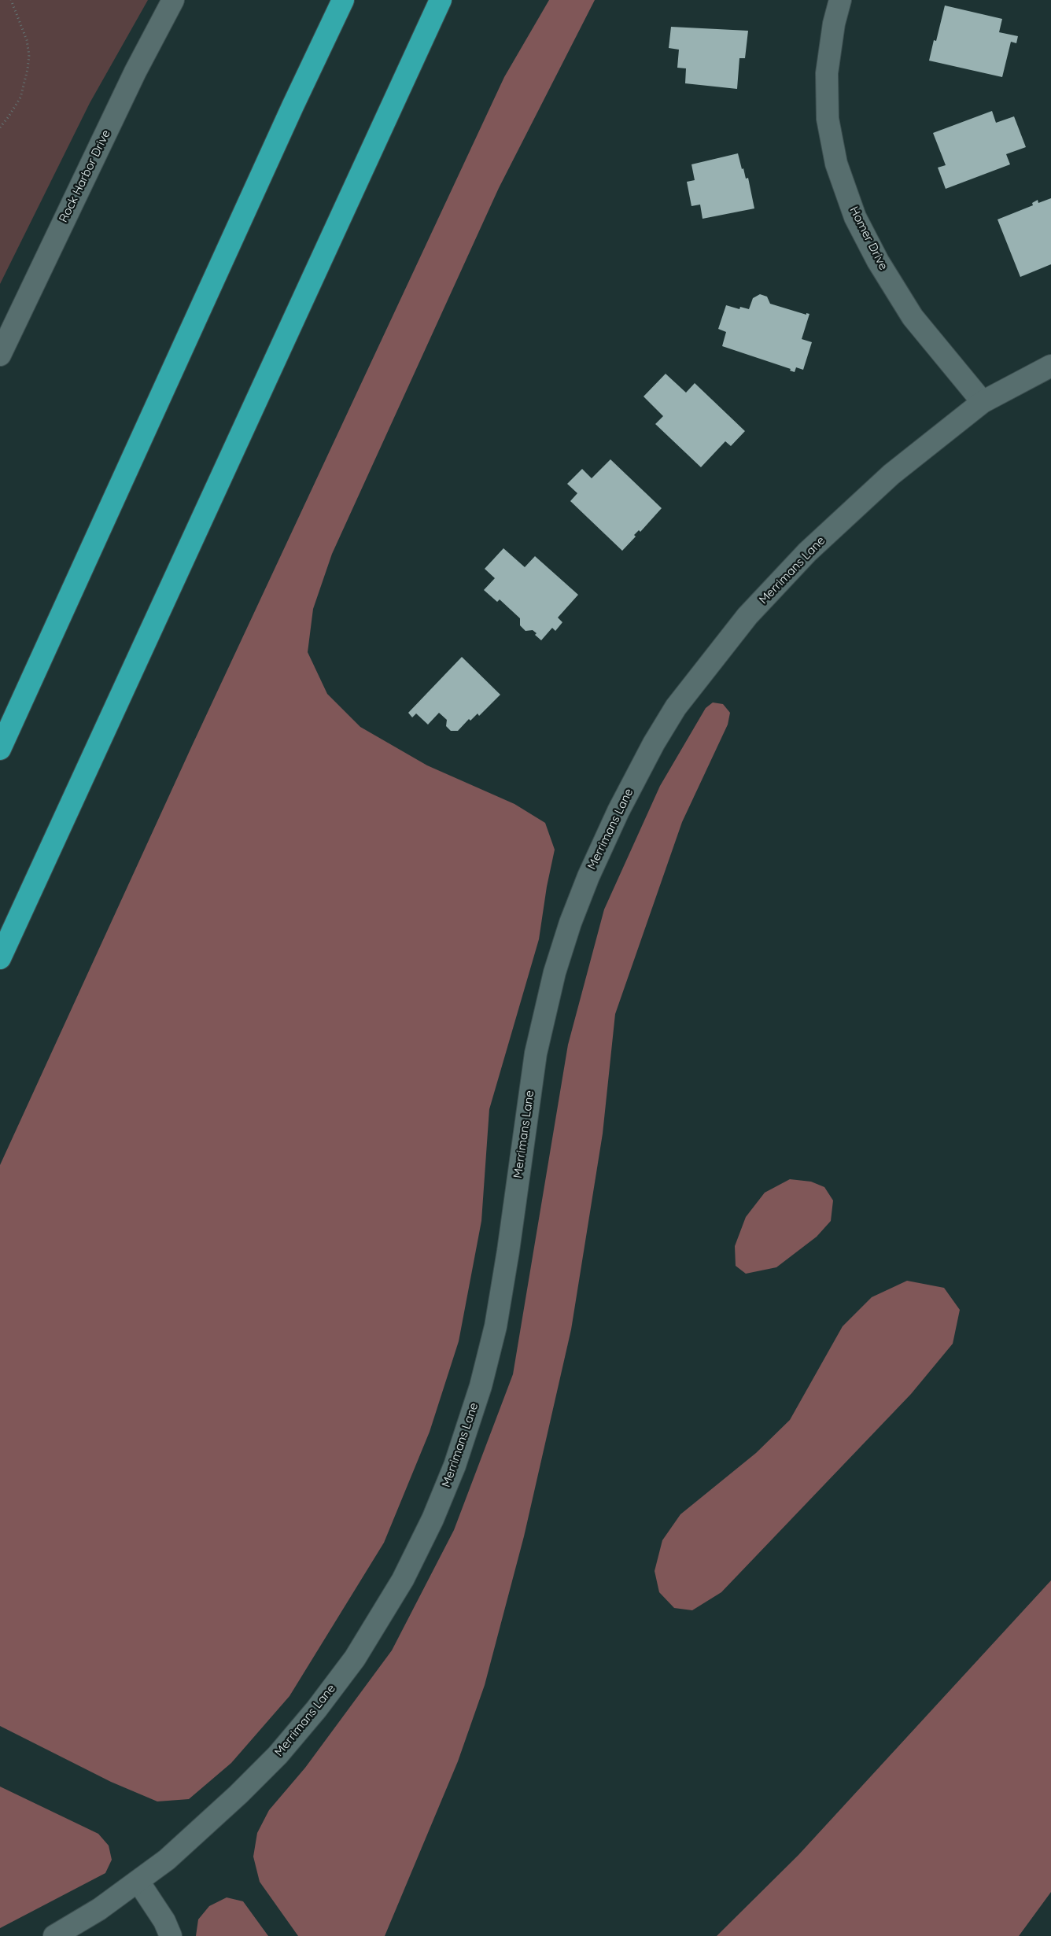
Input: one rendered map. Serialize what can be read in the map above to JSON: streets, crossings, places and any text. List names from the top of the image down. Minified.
{"streets":{"main road":["Rock Harbor Drive","Homer Drive","Merrimans Lane"]},"crossings":[["Homer Drive","Merrimans Lane"]]}
